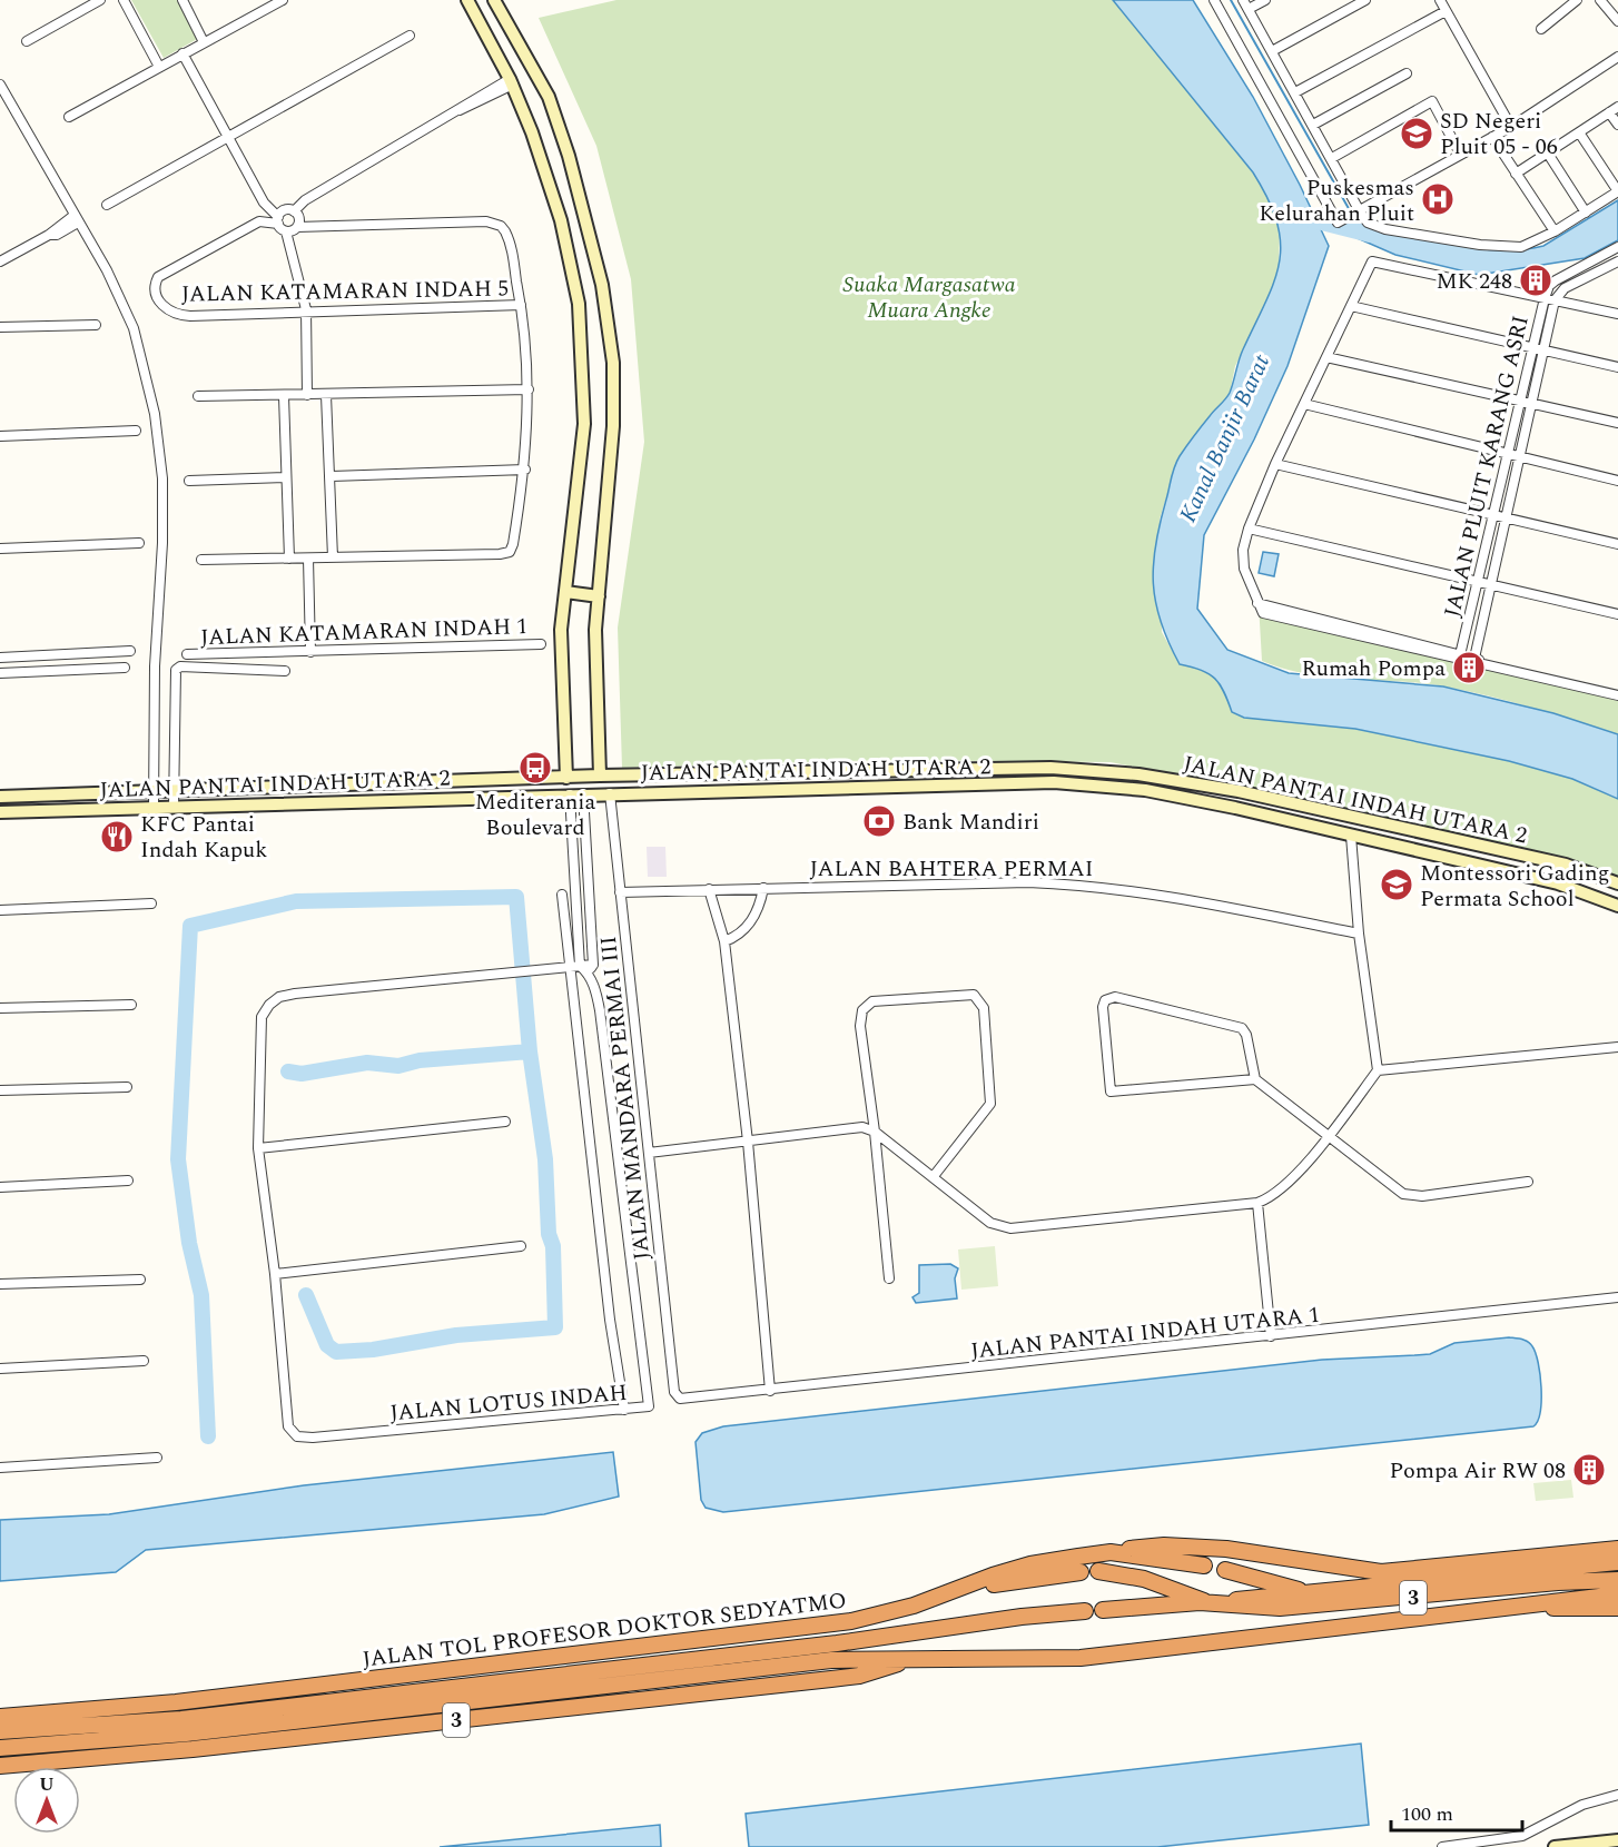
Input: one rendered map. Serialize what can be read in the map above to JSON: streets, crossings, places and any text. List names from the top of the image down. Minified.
{"streets":{"highway":["3","JALAN TOL PROFESOR DOKTOR SEDYATMO"],"street":["JALAN KATAMARAN INDAH 5","JALAN PLUIT KARANG ASRI","JALAN KATAMARAN INDAH 1","JALAN PANTAI INDAH UTARA 2","JALAN BAHTERA PERMAI","JALAN MANDARA PERMAI III","JALAN PANTAI INDAH UTARA 1","JALAN LOTUS INDAH"]},"crossings":[["JALAN KATAMARAN INDAH 1","JALAN PANTAI INDAH UTARA 2"],["JALAN PANTAI INDAH UTARA 2","JALAN MANDARA PERMAI III"],["JALAN PANTAI INDAH UTARA 2","JALAN LOTUS INDAH"],["JALAN BAHTERA PERMAI","JALAN MANDARA PERMAI III"],["JALAN MANDARA PERMAI III","JALAN PANTAI INDAH UTARA 1"]],"water":["Kanal Banjir Barat"],"parks":["Suaka Margasatwa Muara Angke"],"places":{"school or university":["SD Negeri Pluit 05 - 06","Montessori Gading Permata School"],"hospital":["Puskesmas Kelurahan Pluit"],"building":["MK 248","Rumah Pompa","Pompa Air RW 08"],"bus stop":["Mediterania Boulevard"],"bank":["Bank Mandiri"],"restaurant":["KFC Pantai Indah Kapuk"]},"scale_bar":"100 m","north":"top"}
